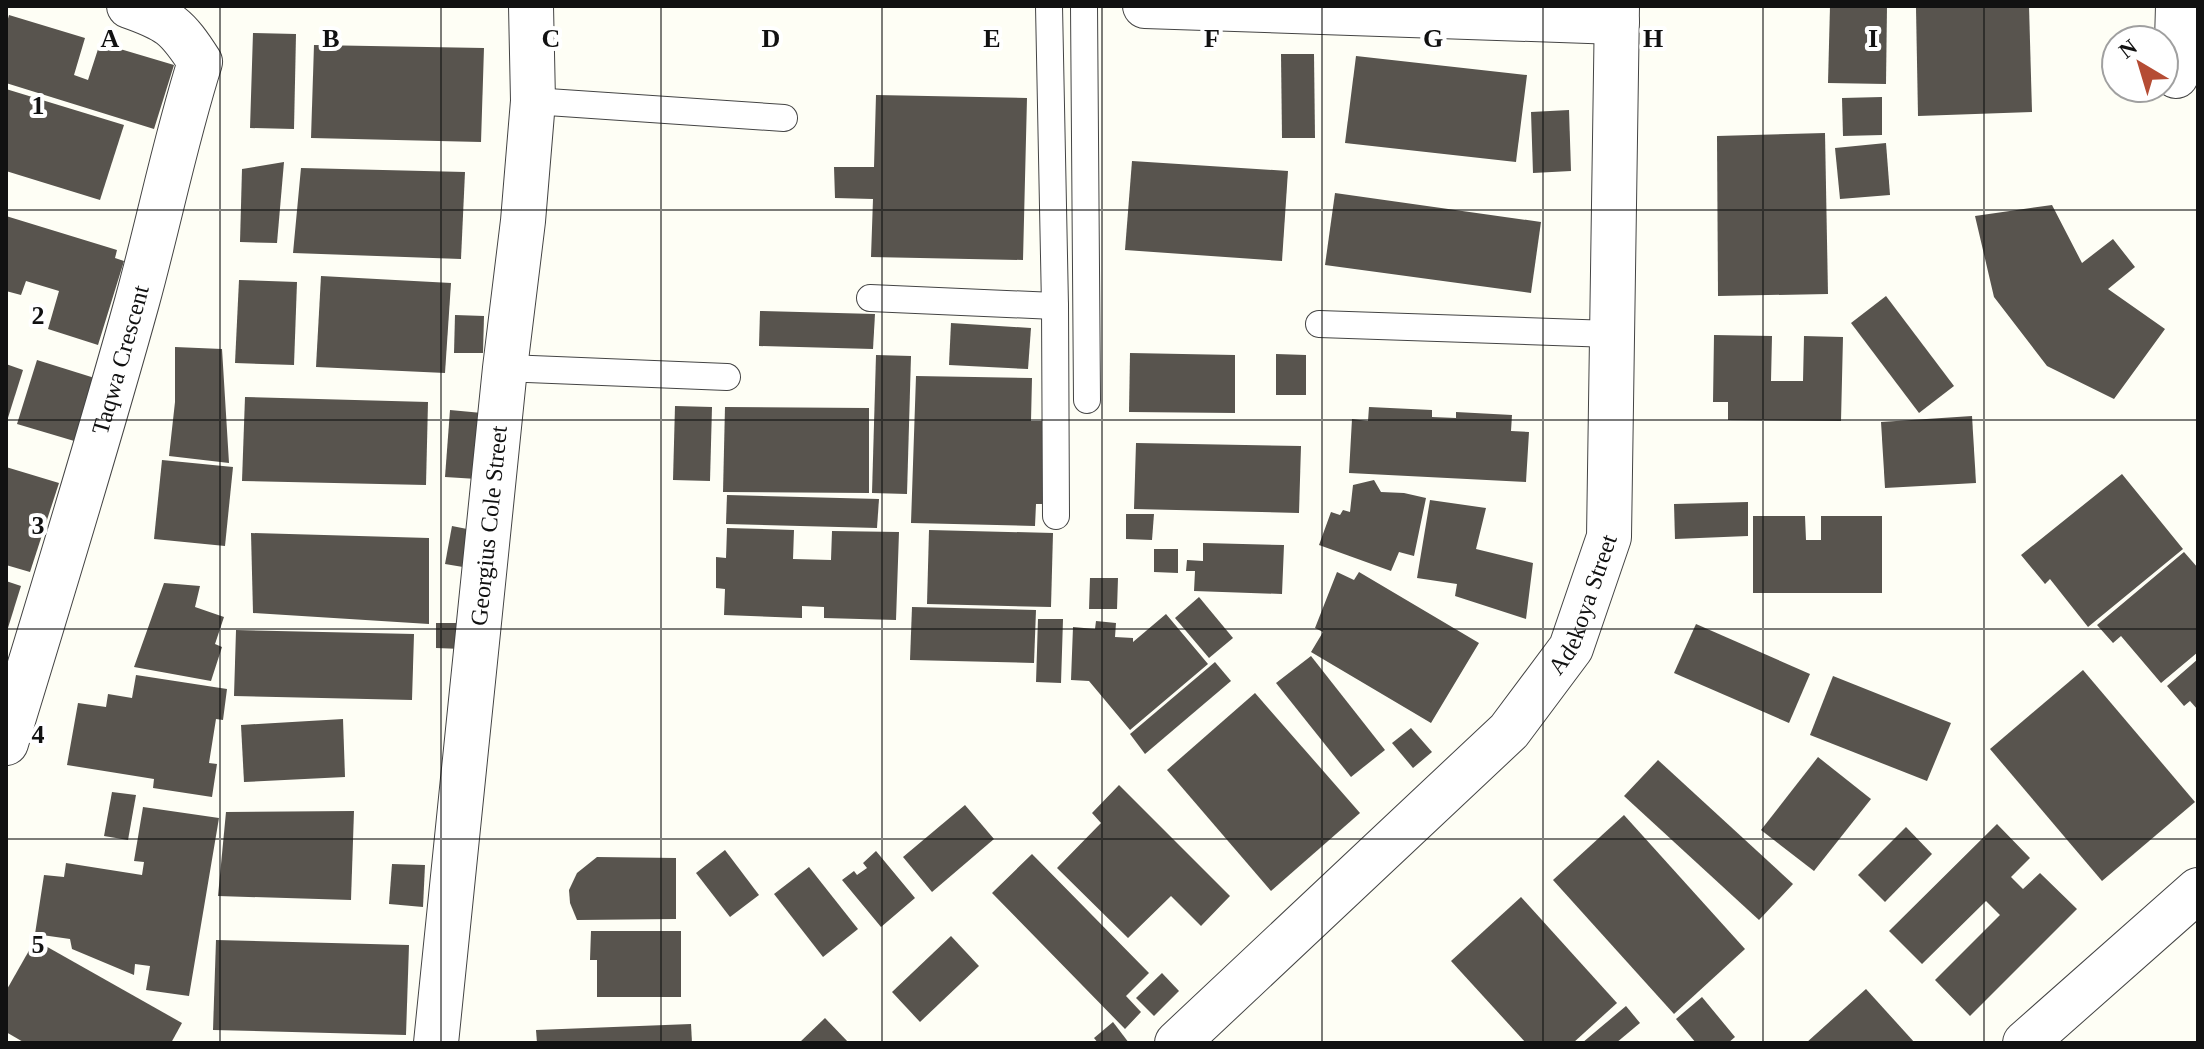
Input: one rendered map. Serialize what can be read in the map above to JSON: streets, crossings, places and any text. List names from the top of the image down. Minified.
{"streets":{"street":["Taqwa Crescent","Georgius Cole Street","Adekoya Street"]},"north":"top left","grid":{"columns":["A","B","C","D","E","F","G","H","I"],"rows":["1","2","3","4","5"]}}
